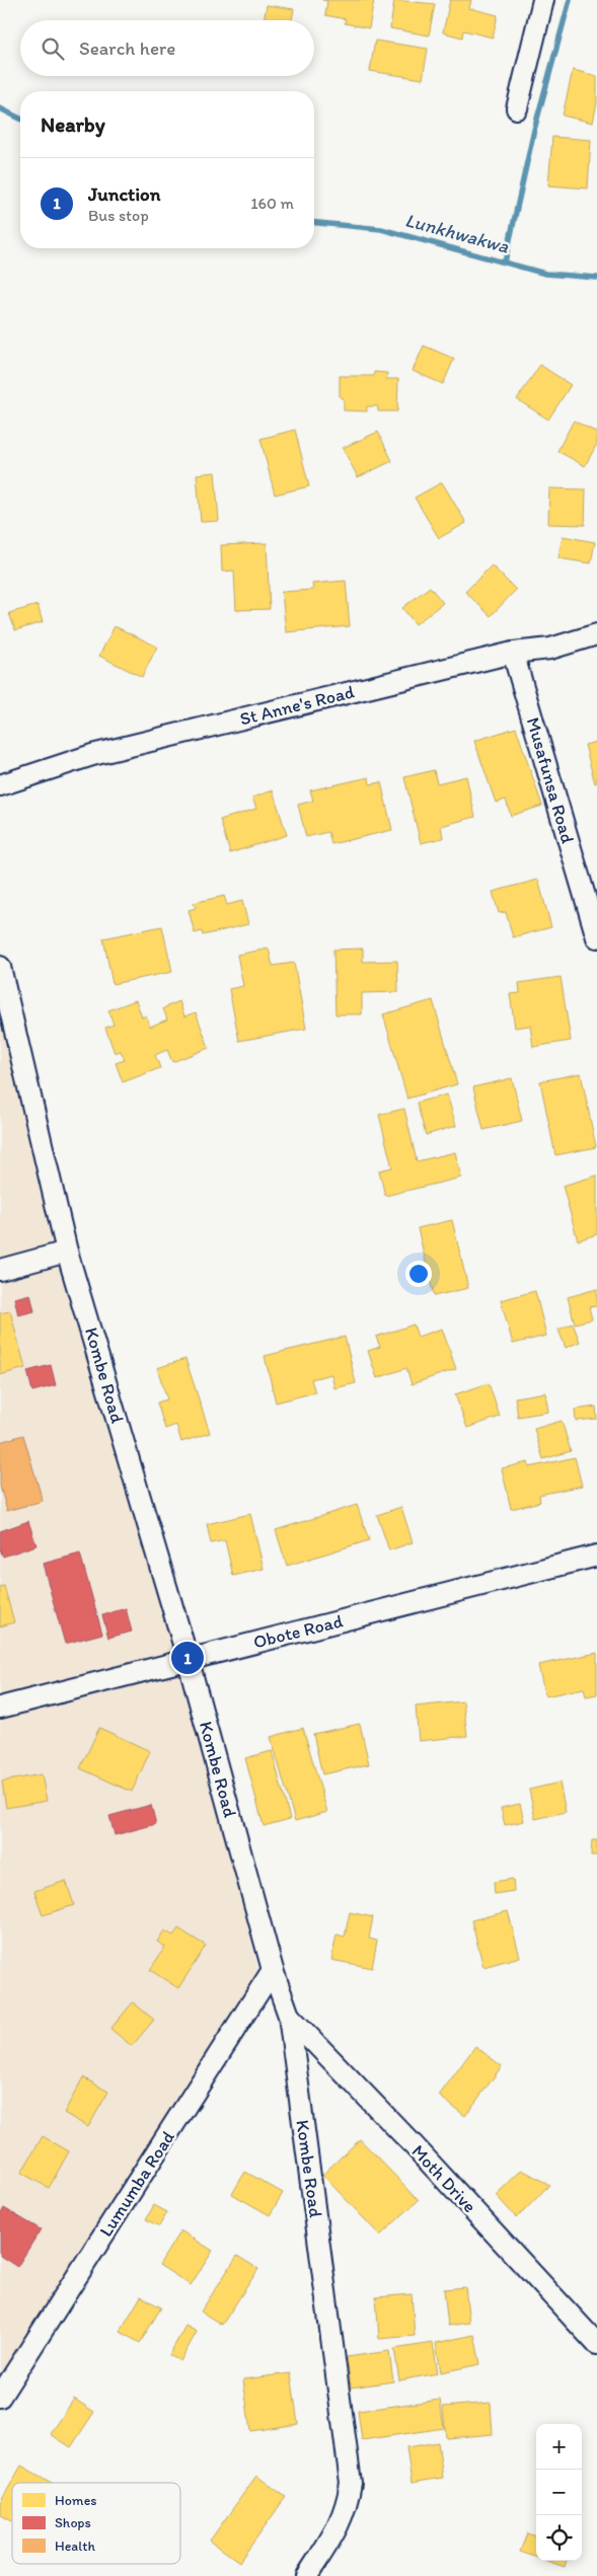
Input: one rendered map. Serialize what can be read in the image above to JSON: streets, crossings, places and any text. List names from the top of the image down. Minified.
{"streets":{"street":["St Anne's Road","Musafunsa Road","Kombe Road","Obote Road","Moth Drive","Lumumba Road"]},"crossings":[["St Anne's Road","Musafunsa Road"],["Kombe Road","Obote Road"],["Kombe Road","Moth Drive"],["Kombe Road","Lumumba Road"]],"water":["Lunkhwakwa"],"legend":["Homes","Shops","Health"],"page":{"search":"Search here","heading":"Nearby","list":[{"mark":"1","name":"Junction","note":"Bus stop","value":"160 m"}],"pins":"1","map_buttons":["+","−"]}}
